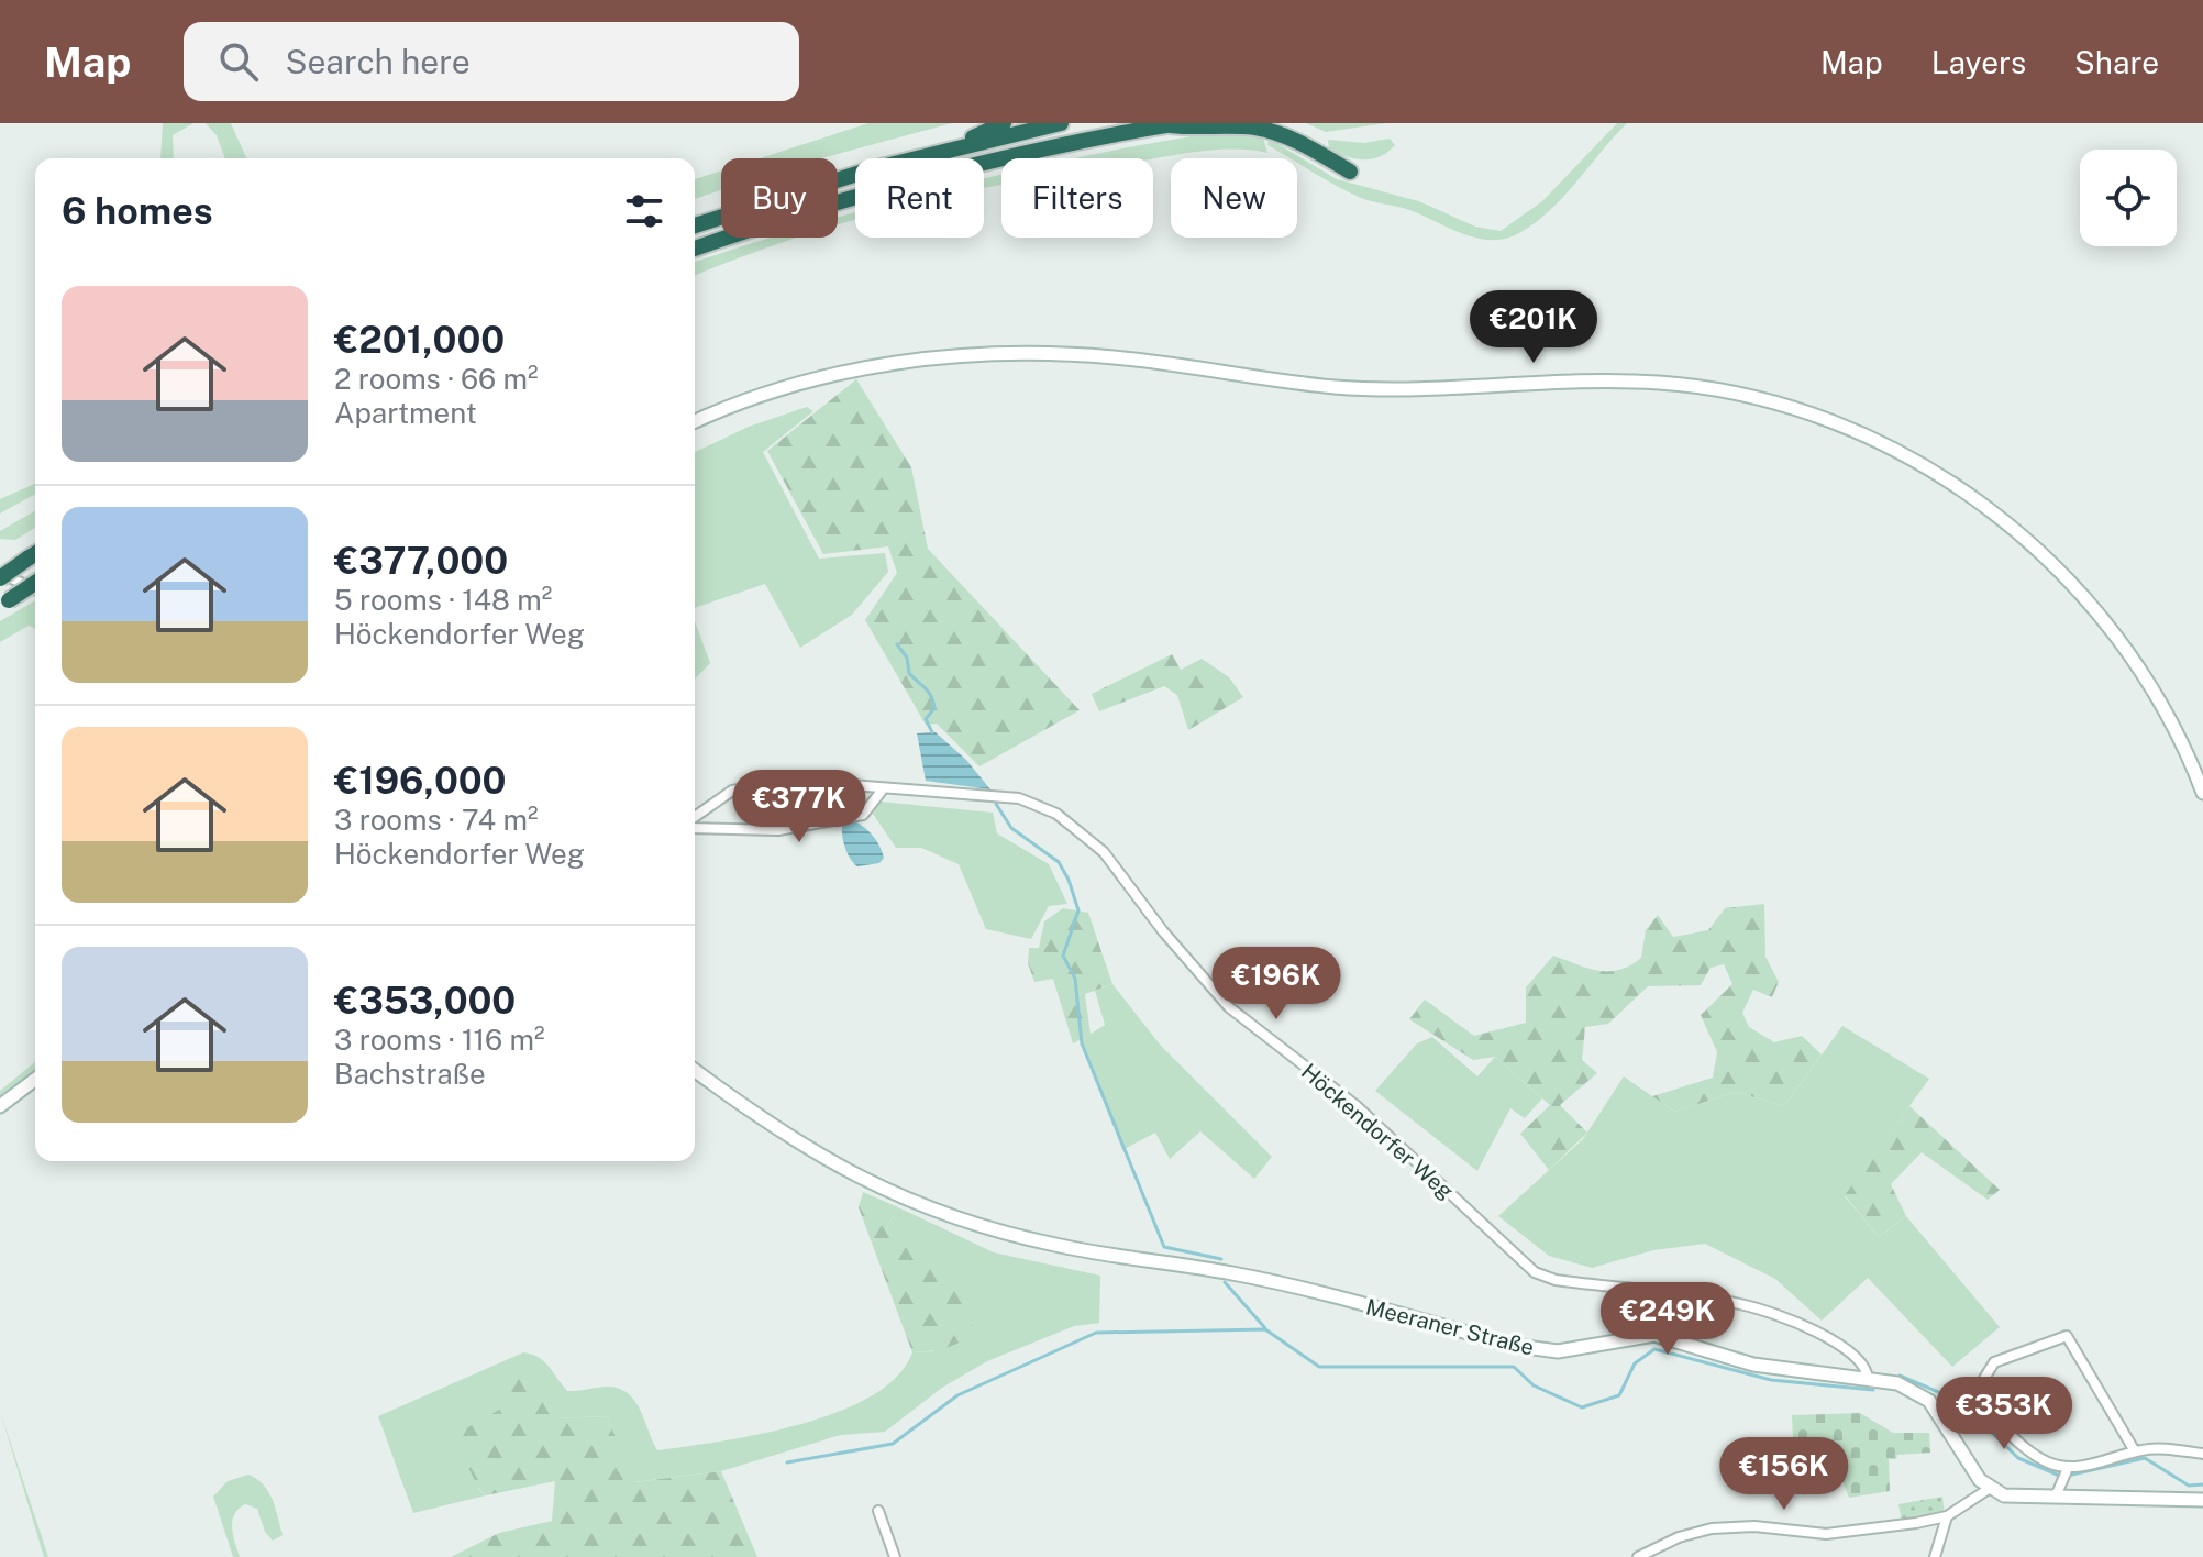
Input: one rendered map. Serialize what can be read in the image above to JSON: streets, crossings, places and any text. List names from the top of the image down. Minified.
{"streets":{"main road":["Meeraner Straße"],"street":["Höckendorfer Weg"]},"crossings":[["Höckendorfer Weg","Meeraner Straße"]],"page":{"header":"Map","search":"Search here","nav":["Map","Layers","Share"],"chip":["Buy","Rent","Filters","New"],"heading":"6 homes","list":[{"name":"€201,000","note":"2 rooms · 66 m² · Apartment"},{"name":"€377,000","note":"5 rooms · 148 m² · Höckendorfer Weg"},{"name":"€196,000","note":"3 rooms · 74 m² · Höckendorfer Weg"},{"name":"€353,000","note":"3 rooms · 116 m² · Bachstraße"}],"price":["€201K","€377K","€196K","€249K","€353K","€156K"]}}
